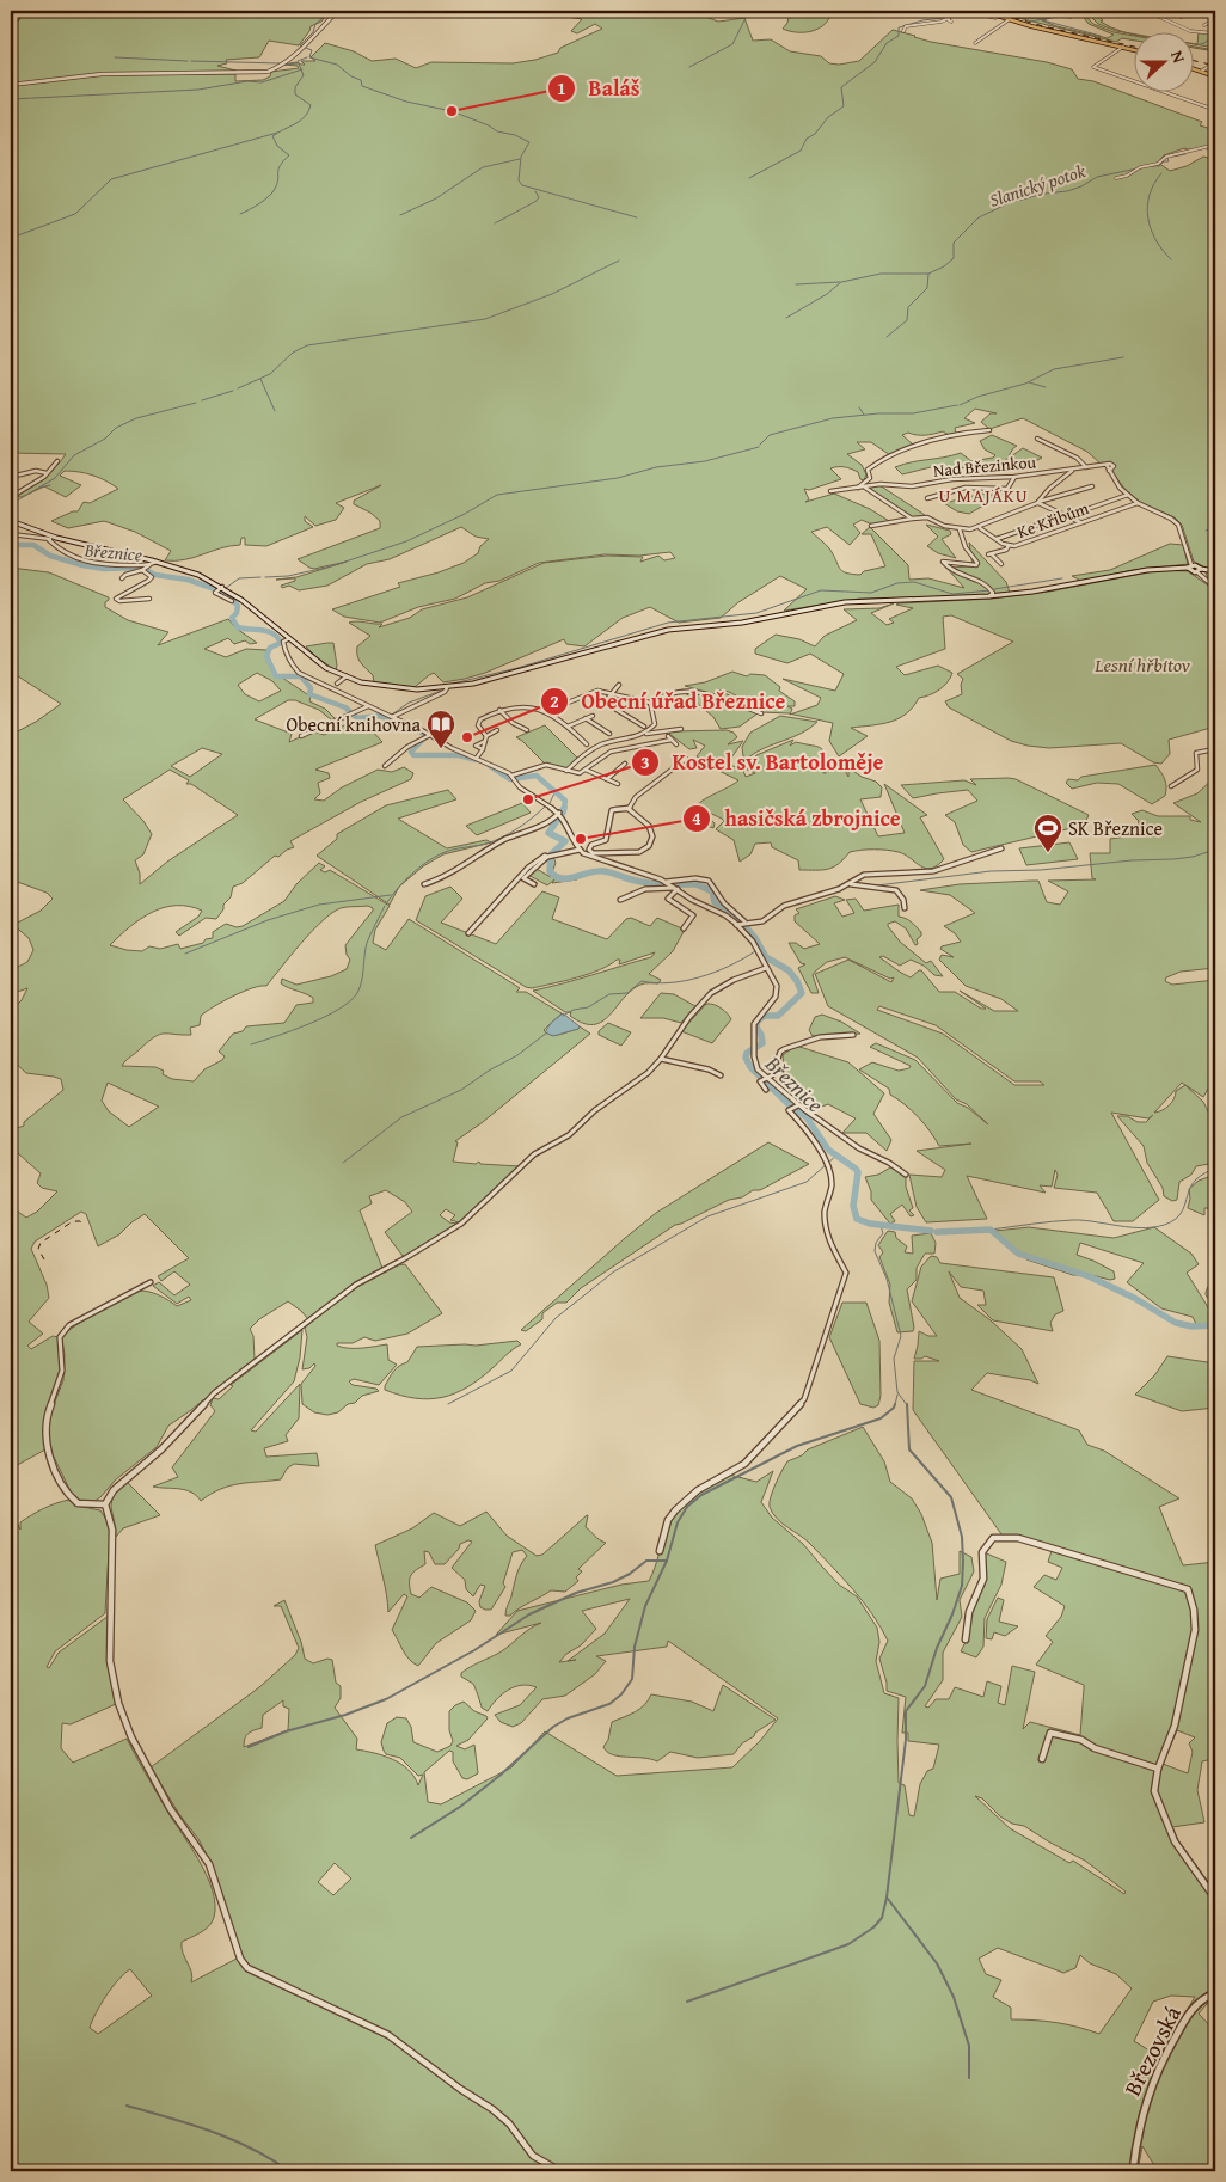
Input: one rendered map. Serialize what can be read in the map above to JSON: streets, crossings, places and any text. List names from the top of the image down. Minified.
{"streets":{"main road":["Březovská"],"street":["Nad Březinkou","Ke Křibům"]},"districts":["U MAJÁKU"],"water":["Slanický potok","Březnice"],"parks":["Lesní hřbitov"],"places":{"other":["Baláš","Obecní úřad Březnice","Kostel sv. Bartoloměje","hasičská zbrojnice"],"library":["Obecní knihovna"],"sports":["SK Březnice"]},"north":"right"}
